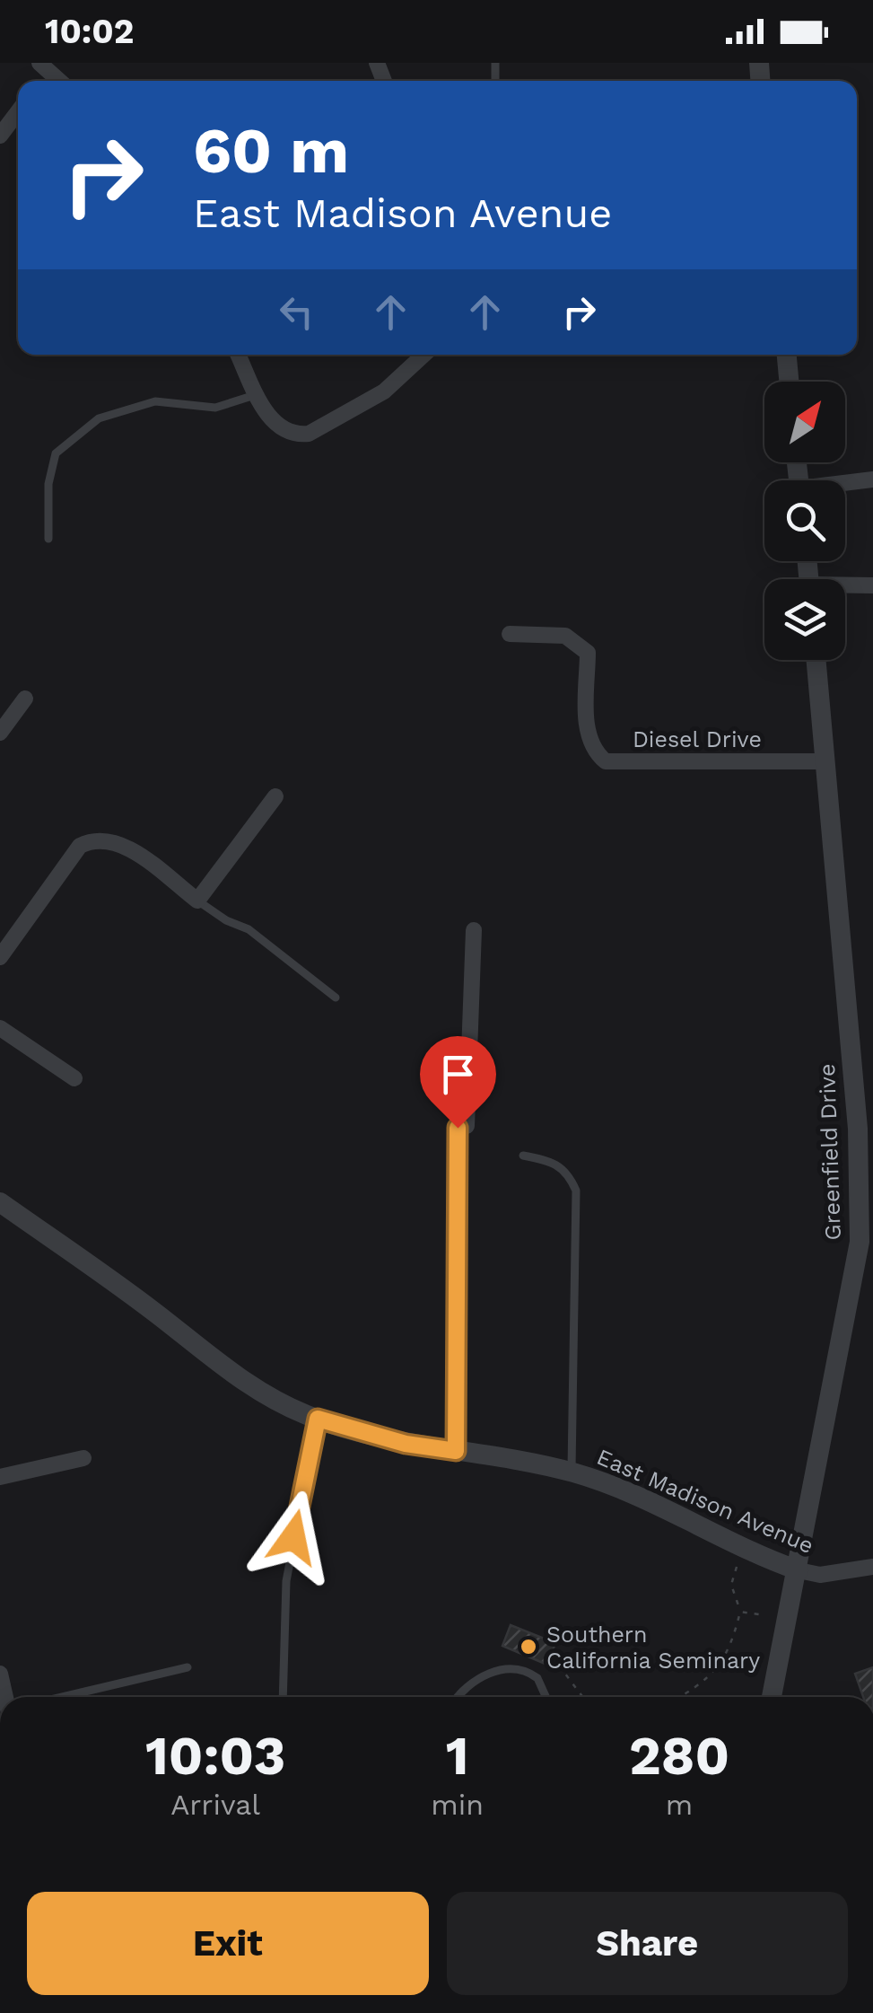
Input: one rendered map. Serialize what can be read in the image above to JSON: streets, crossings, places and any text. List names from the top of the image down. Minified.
{"streets":{"street":["Diesel Drive","Greenfield Drive","East Madison Avenue"]},"crossings":[["Diesel Drive","Greenfield Drive"],["Greenfield Drive","East Madison Avenue"]],"places":["Southern California Seminary"],"north":"top right","page":{"status":"10:02","turn":["60 m","East Madison Avenue"],"eta":["10:03","Arrival","1","min","280","m"],"buttons":["Exit","Share"]}}
